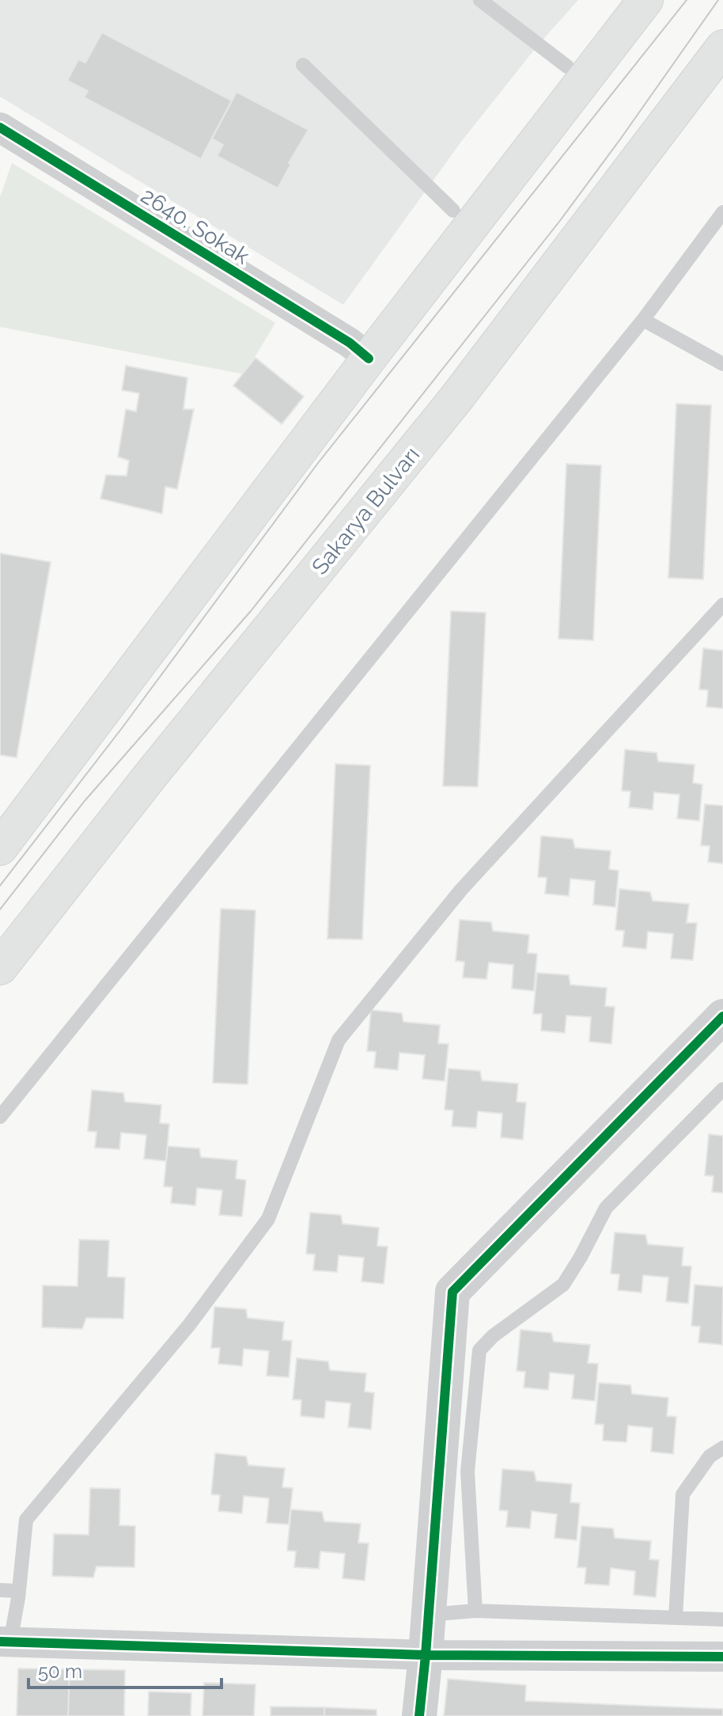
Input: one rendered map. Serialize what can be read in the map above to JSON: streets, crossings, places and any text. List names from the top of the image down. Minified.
{"streets":{"main road":["Sakarya Bulvarı"],"street":["2640. Sokak"]},"scale_bar":"50 m"}
